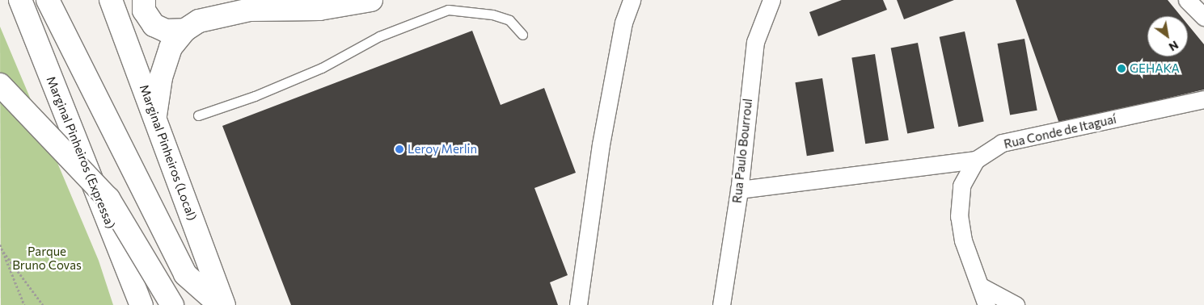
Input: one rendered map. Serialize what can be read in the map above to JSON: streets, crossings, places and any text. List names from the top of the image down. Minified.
{"streets":{"main road":["Marginal Pinheiros (Expressa)","Marginal Pinheiros (Local)"],"street":["Rua Conde de Itaguaí","Rua Paulo Bourroul"]},"parks":["Parque Bruno Covas"],"places":["GEHAKA","Leroy Merlin"],"north":"bottom right"}
